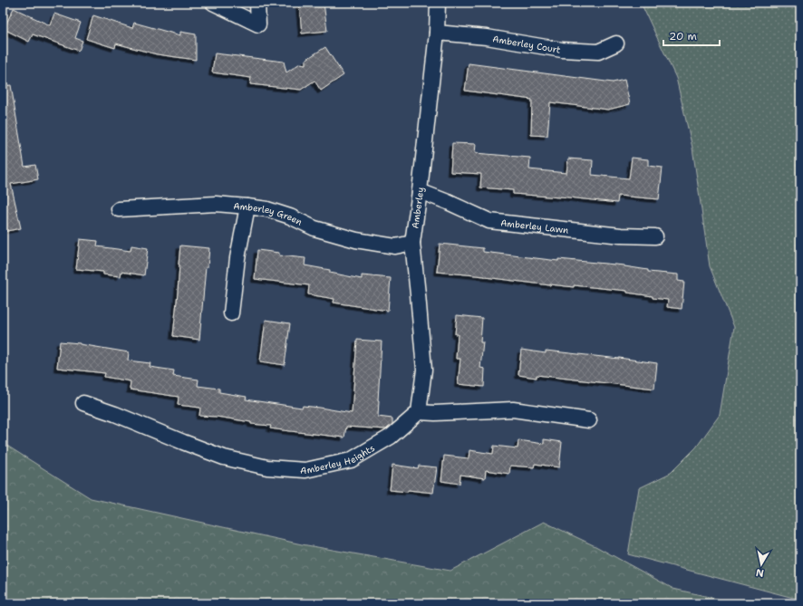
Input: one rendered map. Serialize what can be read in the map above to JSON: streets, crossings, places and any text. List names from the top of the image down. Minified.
{"streets":{"street":["Amberley Court","Amberley","Amberley Green","Amberley Lawn","Amberley Heights"]},"crossings":[["Amberley Court","Amberley"],["Amberley","Amberley Green"],["Amberley","Amberley Lawn"],["Amberley","Amberley Heights"]],"scale_bar":"20 m","north":"bottom"}
